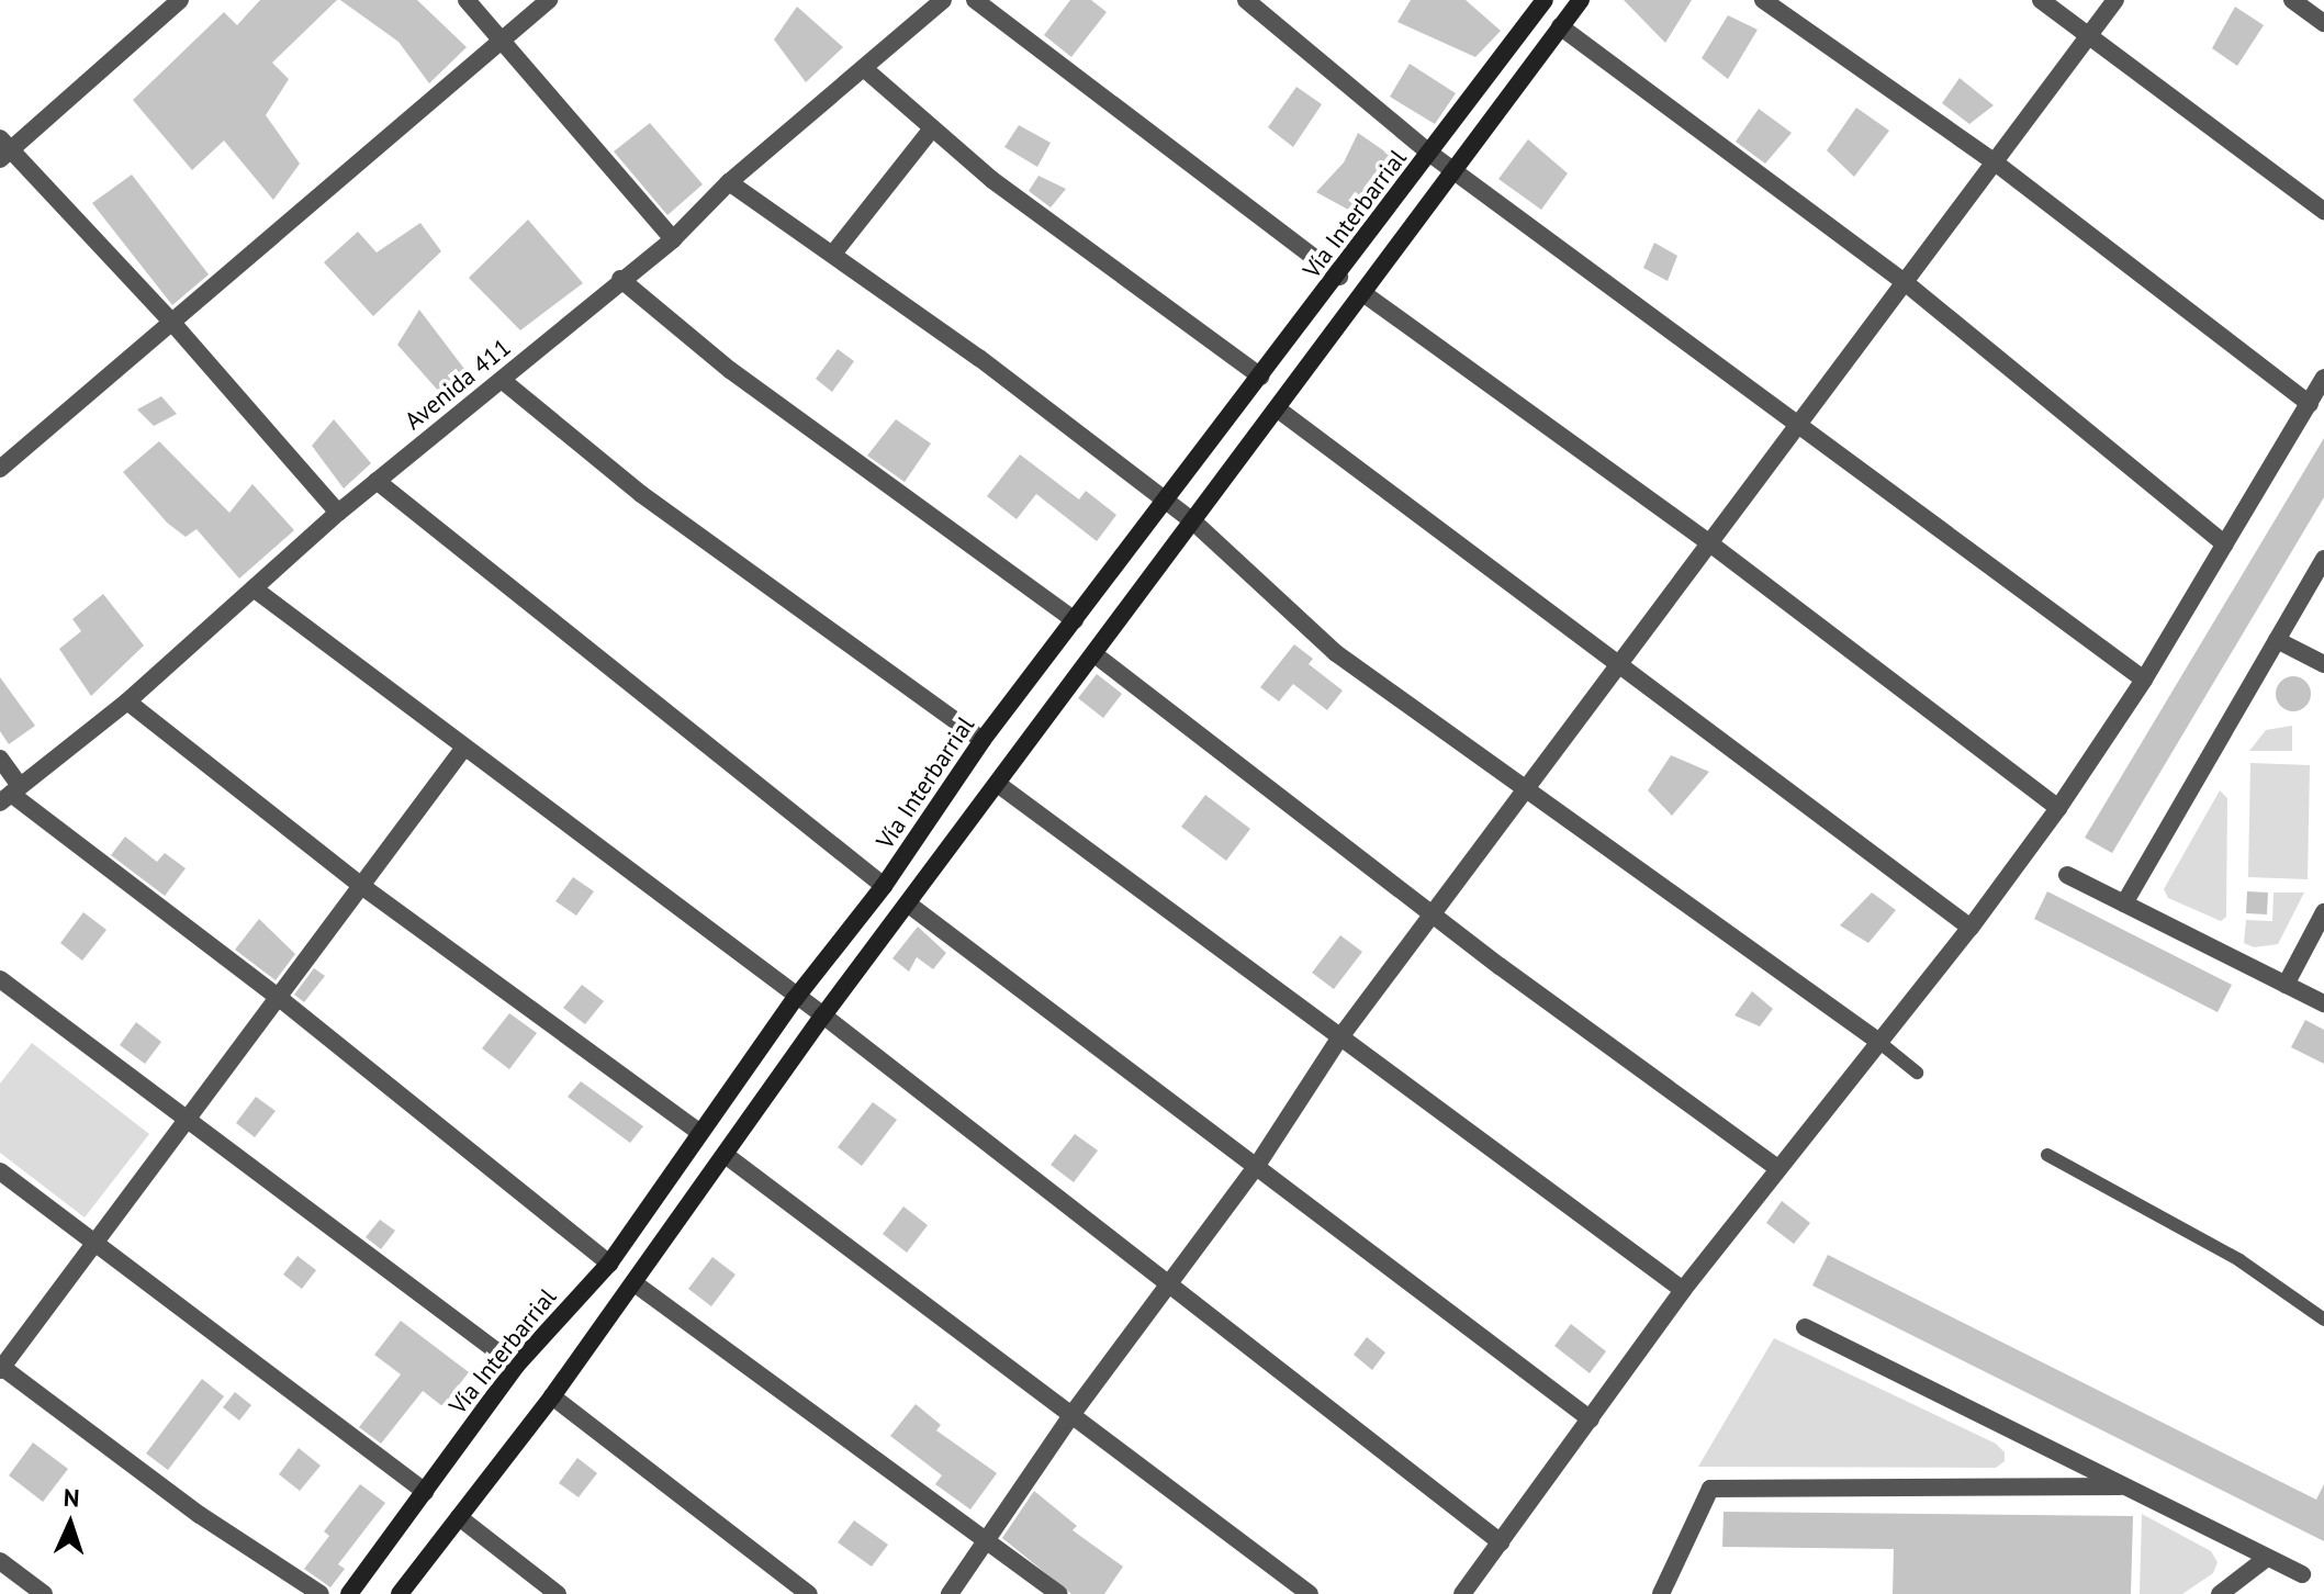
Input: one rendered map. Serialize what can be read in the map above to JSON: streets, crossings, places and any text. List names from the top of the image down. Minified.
{"streets":{"main road":["Vía Interbarrial"],"street":["Avenida 411"]},"north":"top"}
